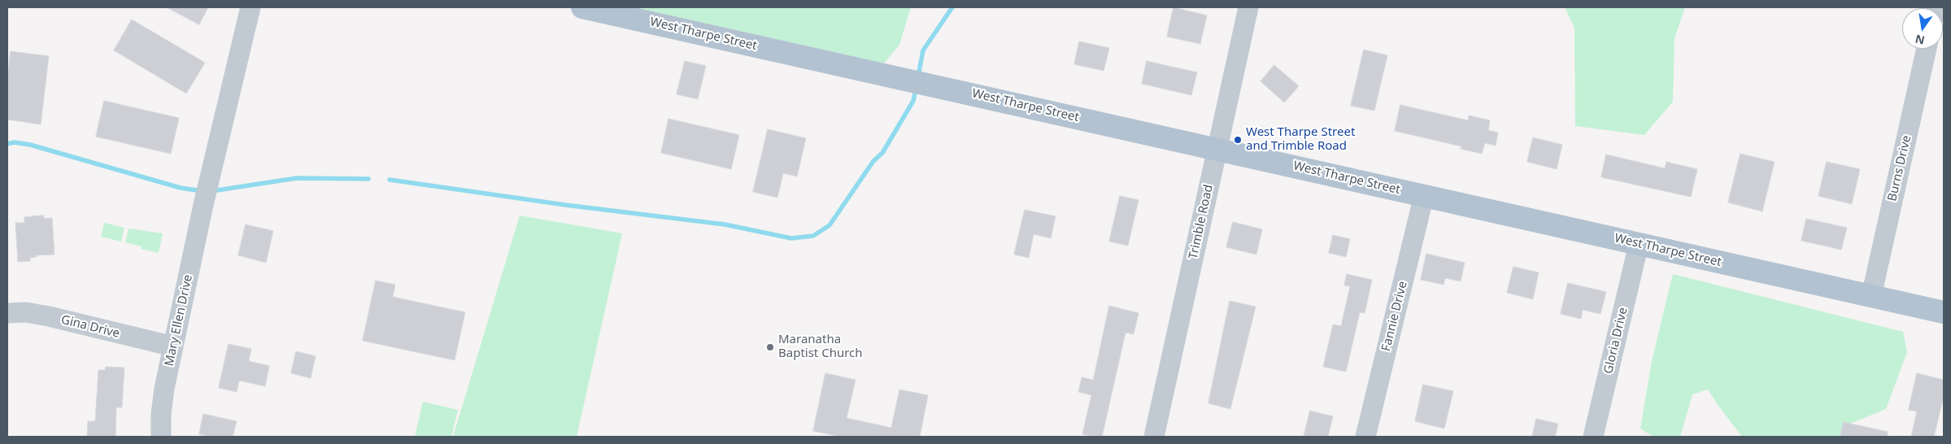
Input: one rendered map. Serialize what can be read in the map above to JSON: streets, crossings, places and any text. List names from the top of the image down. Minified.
{"streets":{"main road":["West Tharpe Street"],"street":["Burns Drive","Trimble Road","Fannie Drive","Mary Ellen Drive","Gina Drive","Gloria Drive"]},"crossings":[["West Tharpe Street","Burns Drive"],["West Tharpe Street","Trimble Road"],["West Tharpe Street","Fannie Drive"],["West Tharpe Street","Gloria Drive"],["Mary Ellen Drive","Gina Drive"]],"places":["West Tharpe Street and Trimble Road","Maranatha Baptist Church"],"north":"bottom"}
